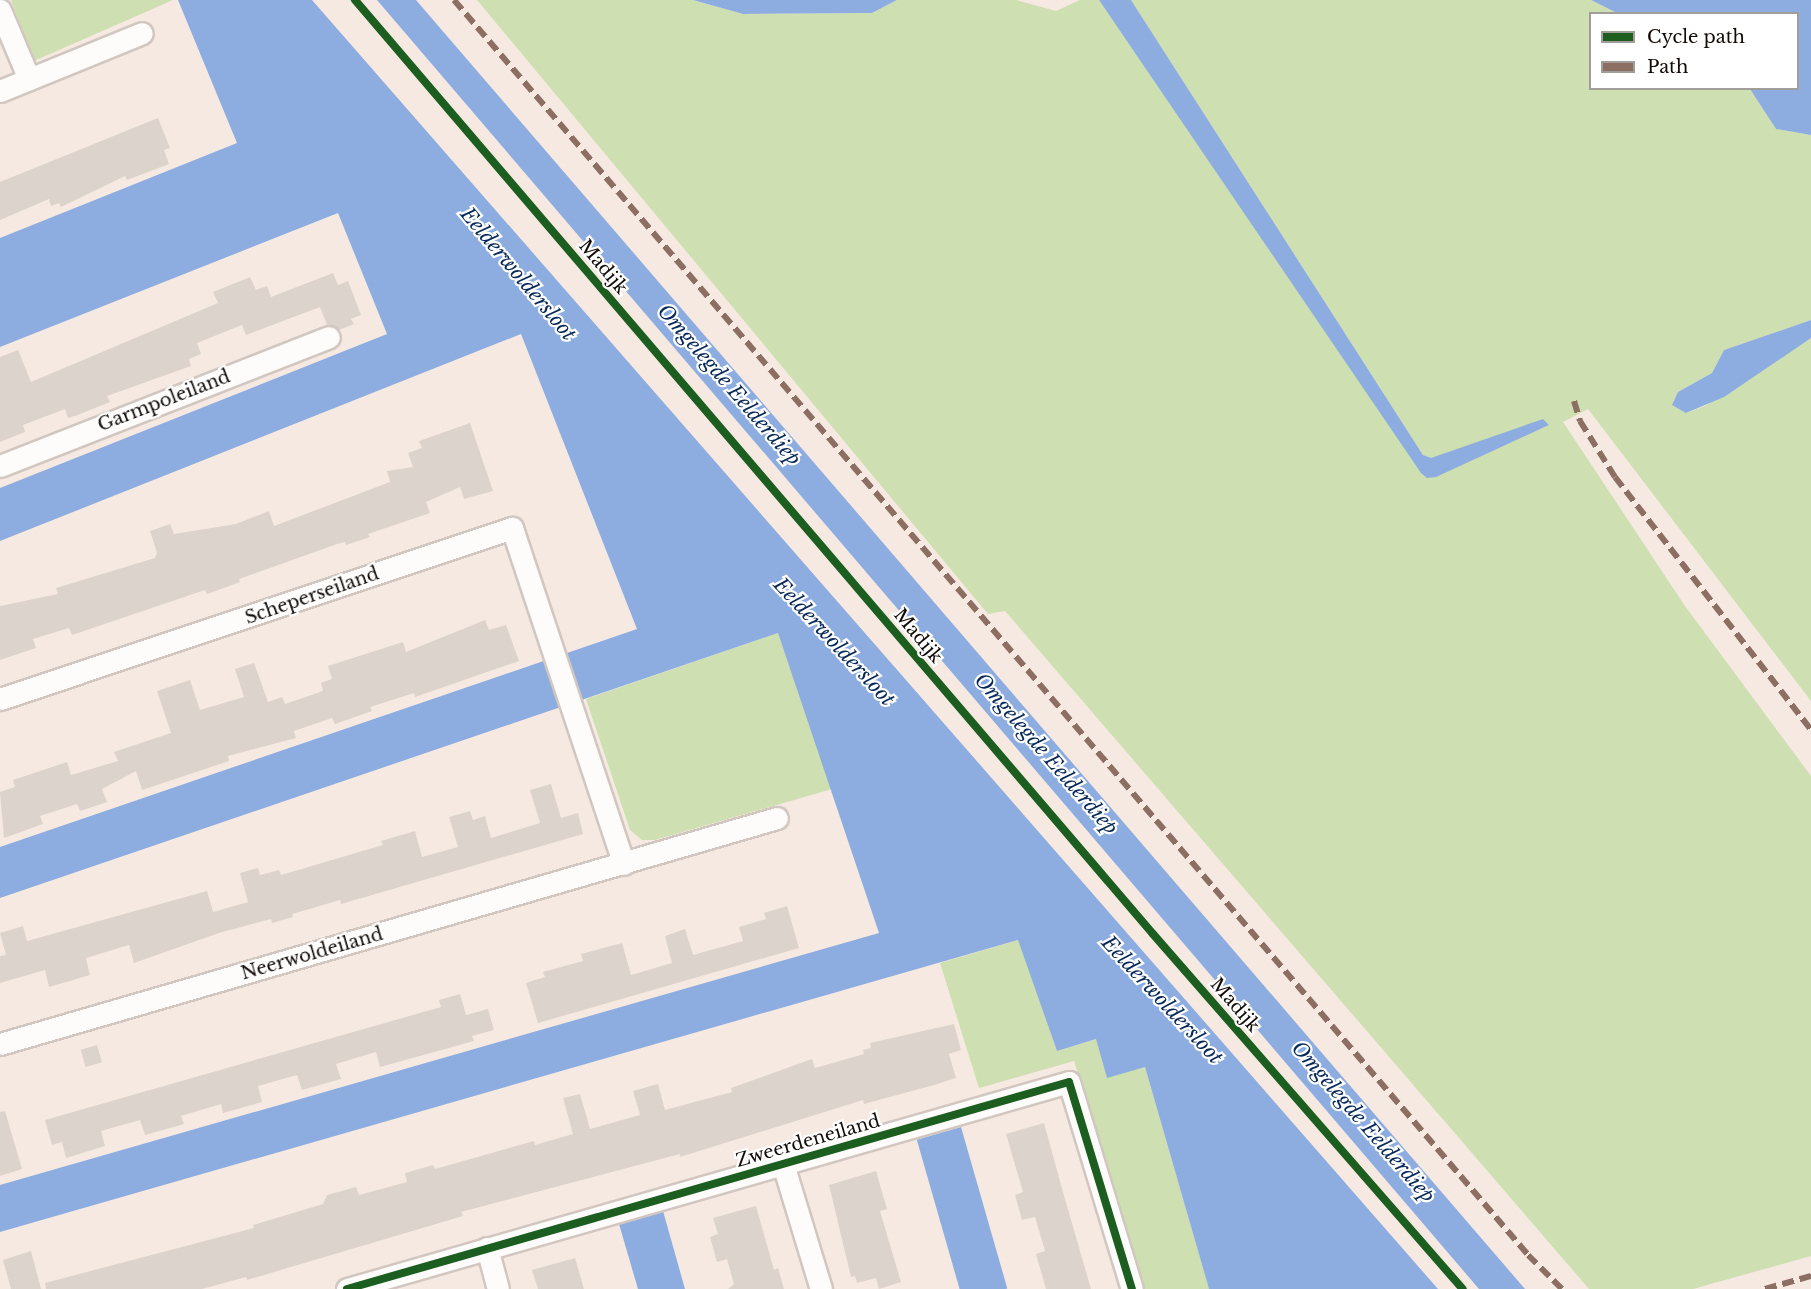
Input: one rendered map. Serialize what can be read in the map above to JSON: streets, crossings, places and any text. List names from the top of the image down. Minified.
{"streets":{"street":["Garmpoleiland","Scheperseiland","Neerwoldeiland","Zweerdeneiland"],"cycle path":["Madijk"]},"crossings":[["Scheperseiland","Neerwoldeiland"]],"water":["Eelderwoldersloot","Omgelegde Eelderdiep"],"legend":["Cycle path","Path"]}
